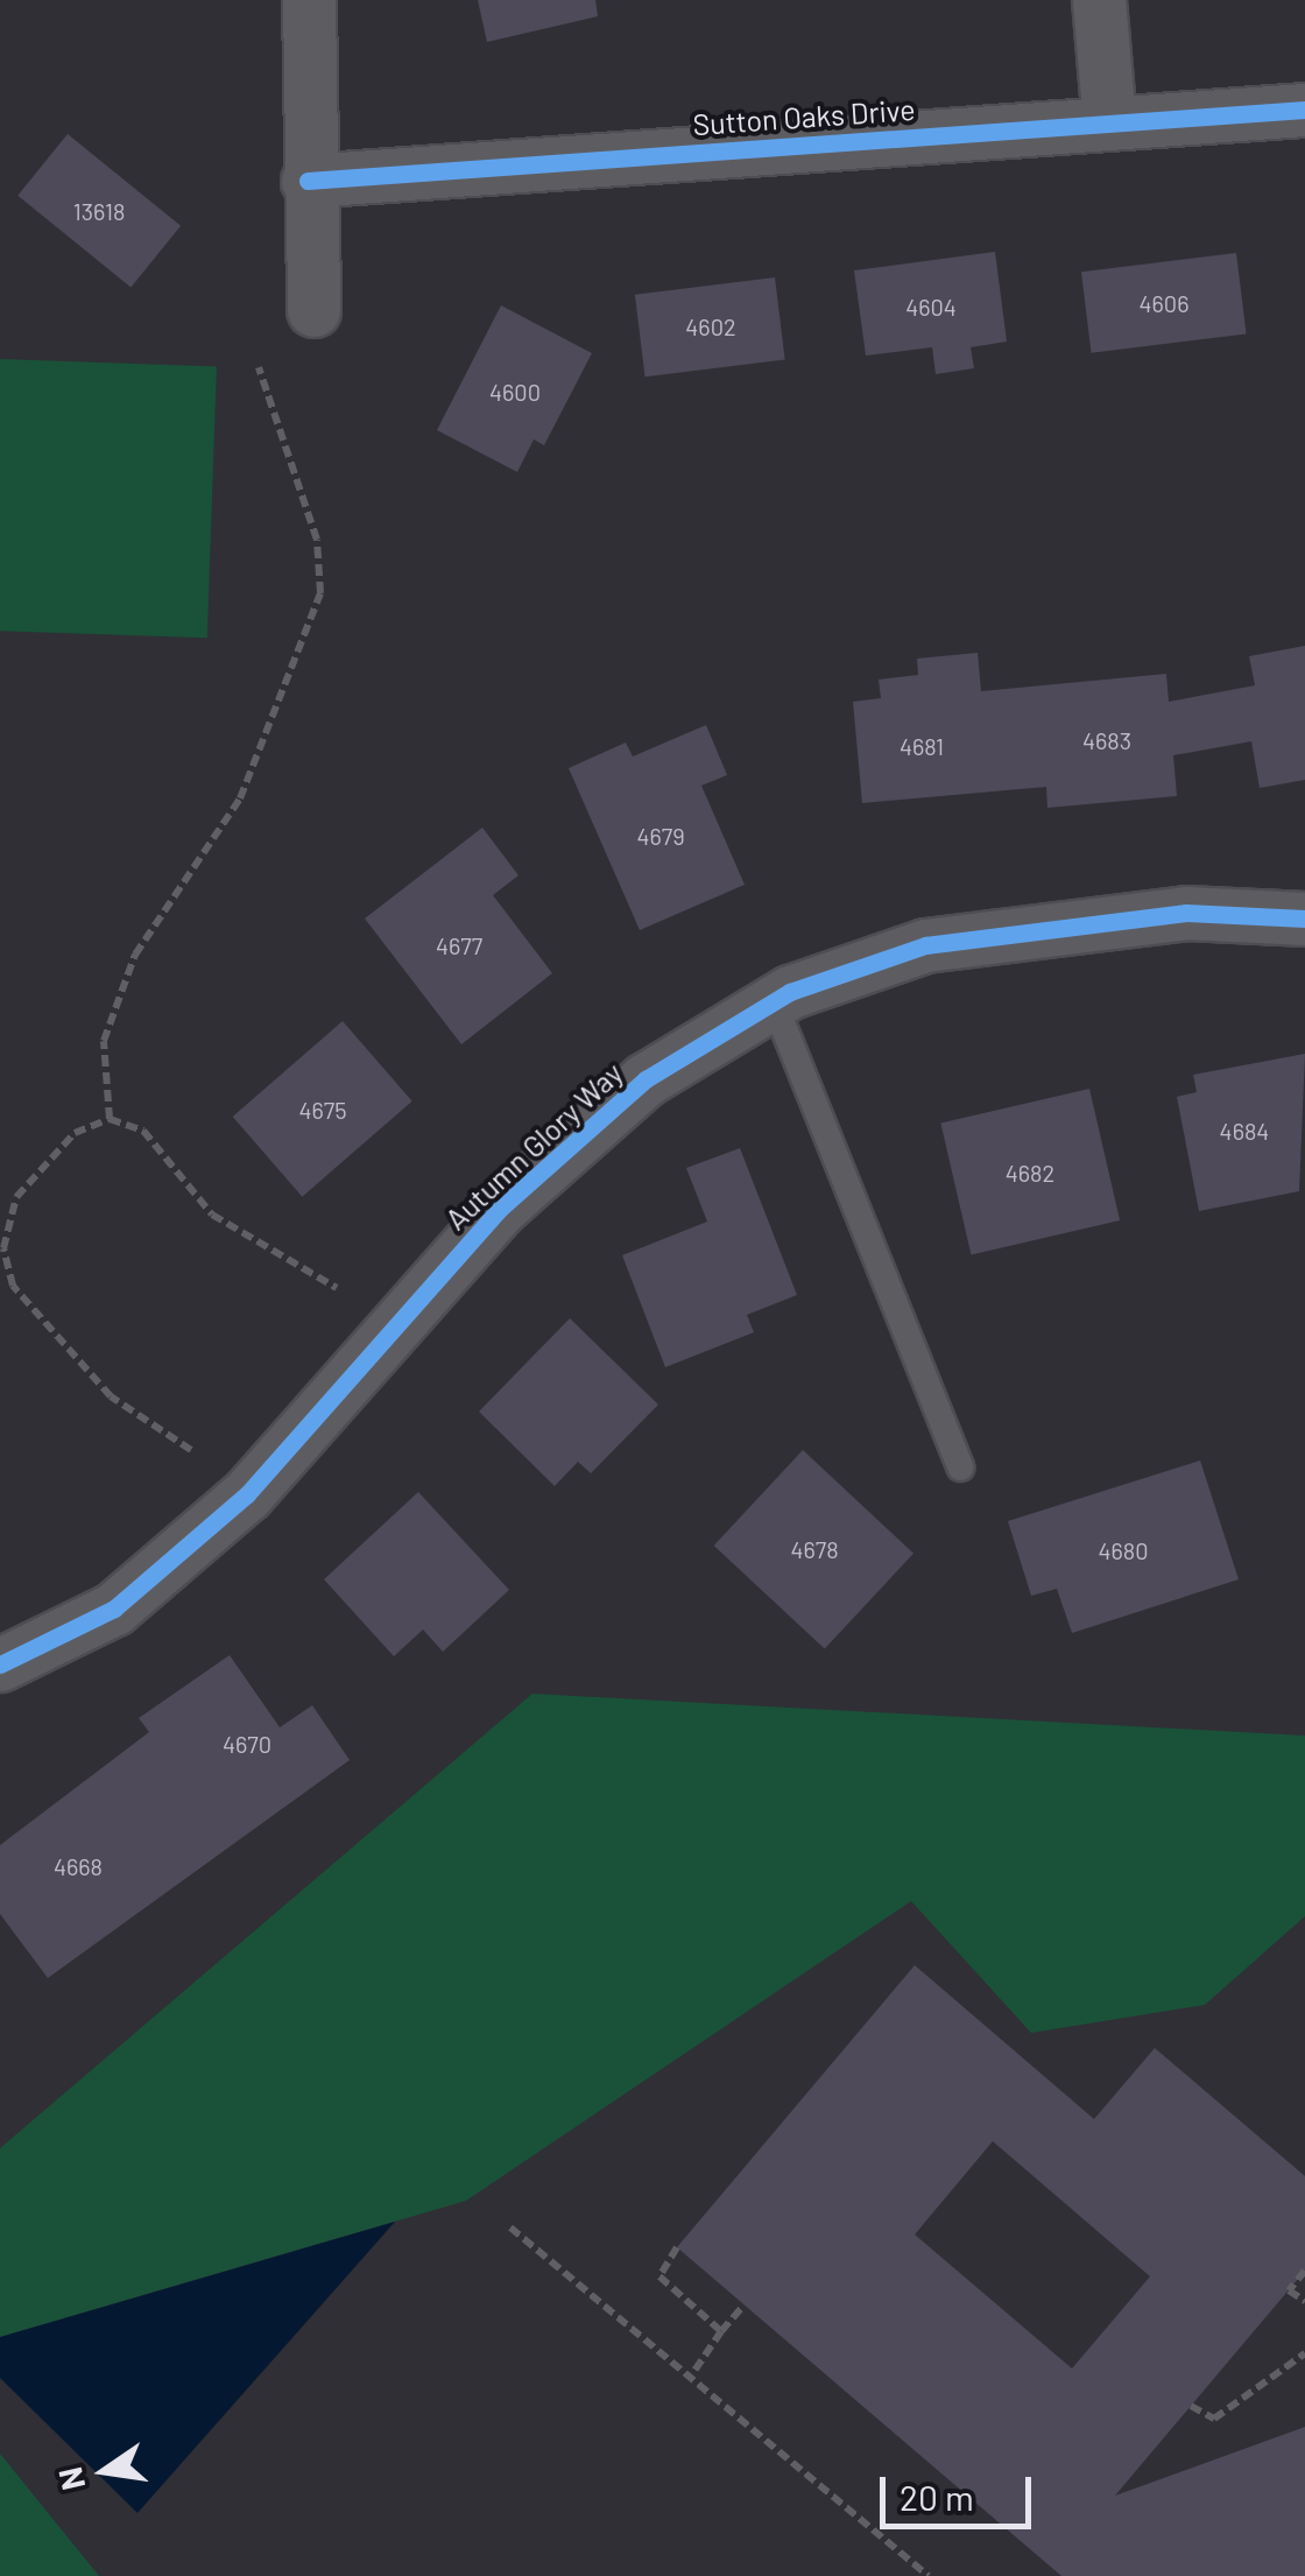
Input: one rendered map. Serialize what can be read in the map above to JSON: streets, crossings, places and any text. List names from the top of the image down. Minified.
{"streets":{"street":["Sutton Oaks Drive","Autumn Glory Way"]},"house_numbers":["13618","4606","4604","4602","4600","4683","4681","4679","4677","4675","4684","4682","4678","4680","4670","4668"],"scale_bar":"20 m","north":"left"}
